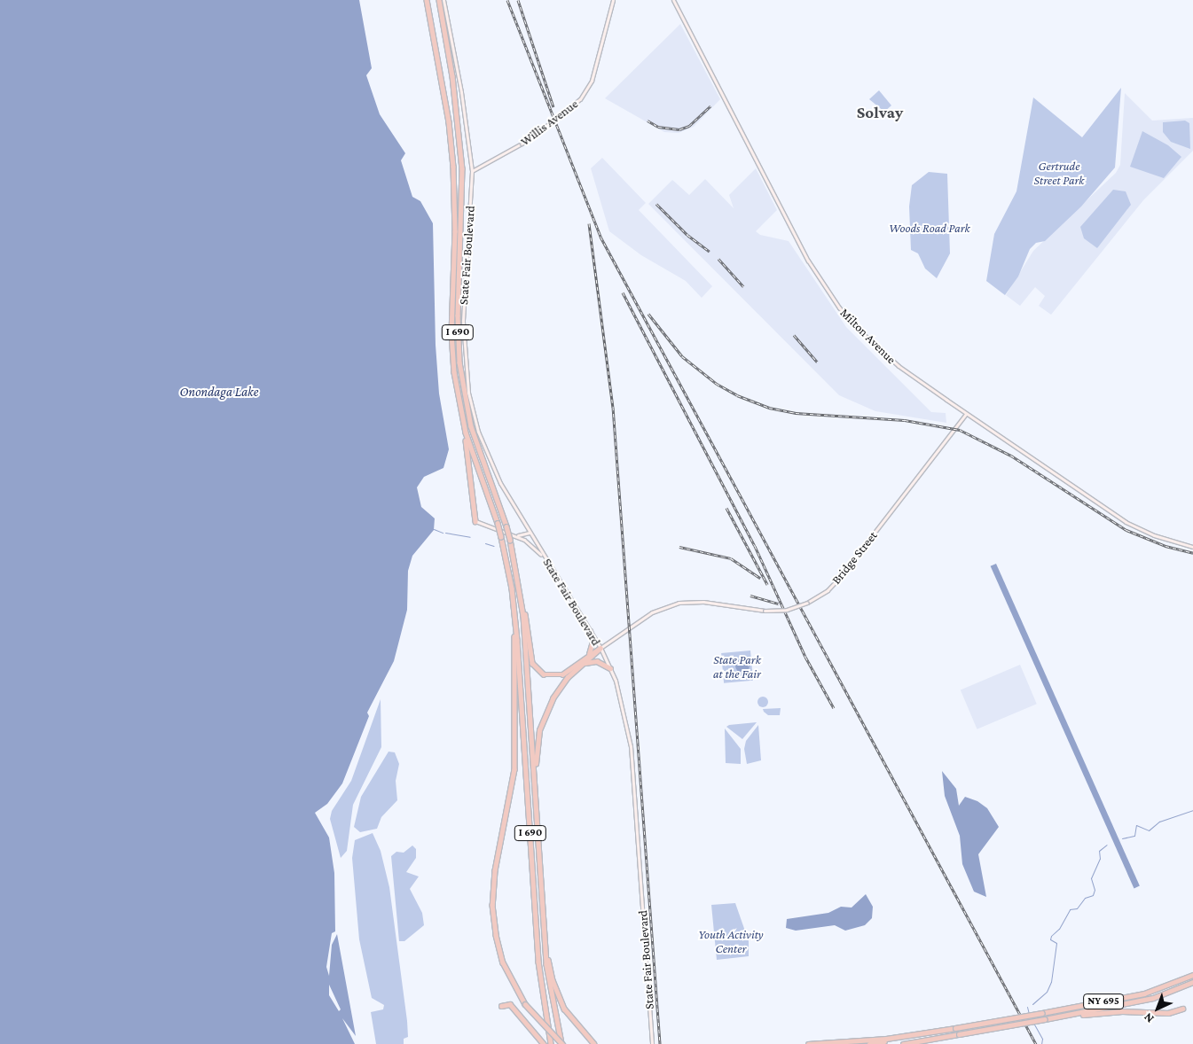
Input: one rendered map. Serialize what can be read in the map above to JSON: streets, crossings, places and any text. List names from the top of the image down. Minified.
{"streets":{"highway":["I 690","NY 695"],"main road":["Willis Avenue","State Fair Boulevard","Milton Avenue","Bridge Street"]},"crossings":[["Willis Avenue","State Fair Boulevard"],["State Fair Boulevard","Bridge Street"],["Milton Avenue","Bridge Street"]],"districts":["Solvay"],"water":["Onondaga Lake"],"parks":["Gertrude Street Park","Woods Road Park","State Park at the Fair","Youth Activity Center"],"north":"bottom left"}
